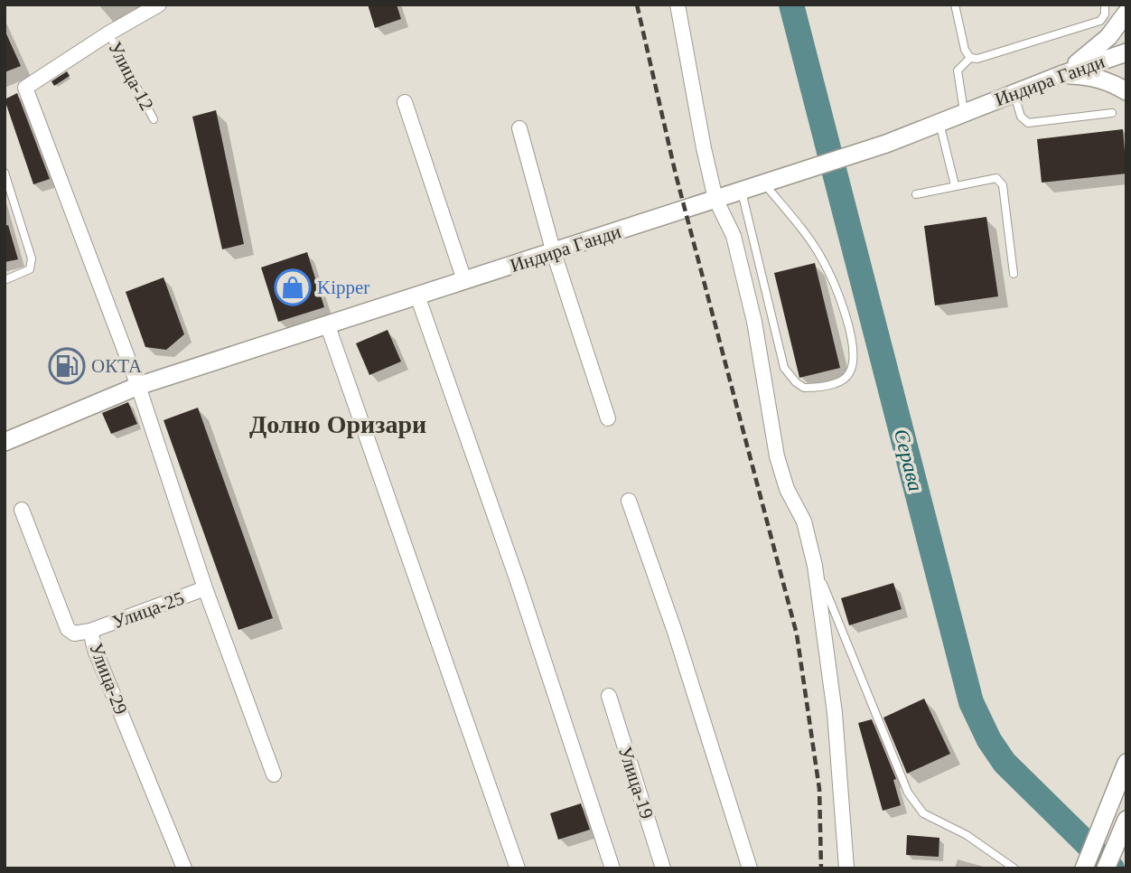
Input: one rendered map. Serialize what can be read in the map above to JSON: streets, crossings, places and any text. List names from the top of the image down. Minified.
{"streets":{"street":["Индира Ганди","Улица-25","Улица-29","Улица-19"],"lane":["Улица-12"]},"crossings":[["Улица-25","Улица-29"]],"districts":["Долно Оризари"],"water":["Серава"],"places":{"shop":["Kipper"],"fuel station":["ОКТА"]}}
